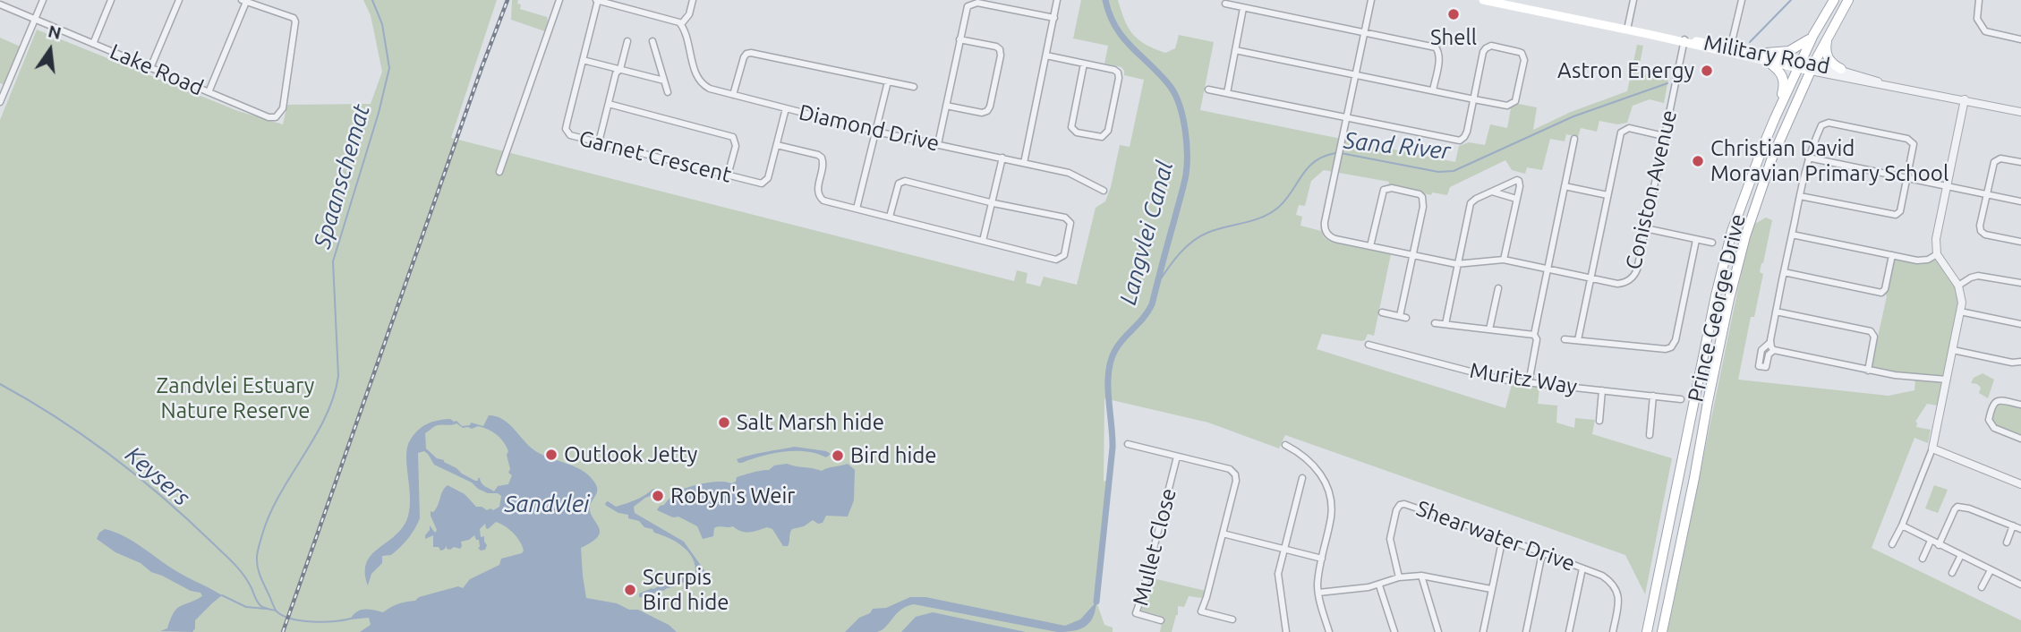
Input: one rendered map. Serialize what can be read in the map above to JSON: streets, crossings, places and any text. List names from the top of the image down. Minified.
{"streets":{"main road":["Military Road","Prince George Drive"],"street":["Lake Road","Diamond Drive","Garnet Crescent","Coniston Avenue","Muritz Way","Shearwater Drive","Mullet Close"]},"crossings":[["Military Road","Coniston Avenue"],["Military Road","Prince George Drive"],["Diamond Drive","Garnet Crescent"]],"water":["Sand River","Spaanschemat","Langvlei Canal","Keysers","Sandvlei"],"parks":["Zandvlei Estuary Nature Reserve"],"places":["Shell","Astron Energy","Christian David Moravian Primary School","Salt Marsh hide","Outlook Jetty","Bird hide","Robyn's Weir","Scurpis Bird hide"],"north":"top"}
